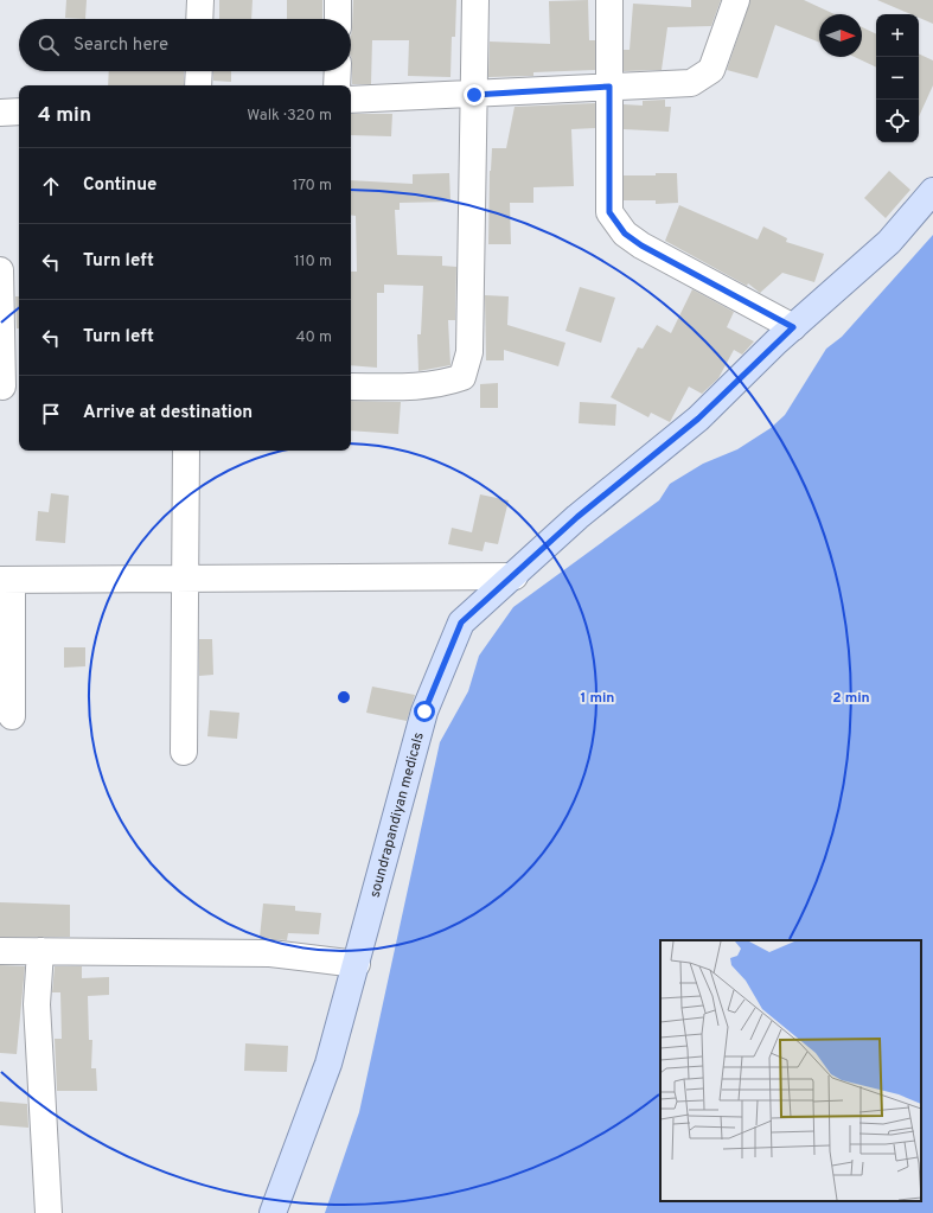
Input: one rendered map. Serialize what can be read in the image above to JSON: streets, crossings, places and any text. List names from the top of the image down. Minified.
{"streets":{"main road":["soundrapandiyan medicals"]},"north":"right","page":{"map_buttons":["+","−"],"search":"Search here","heading":["4 min","Walk · 320 m"],"list":[["Continue","170 m"],["Turn left","110 m"],["Turn left","40 m"],"Arrive at destination"]},"rings":["1 min","2 min"]}
